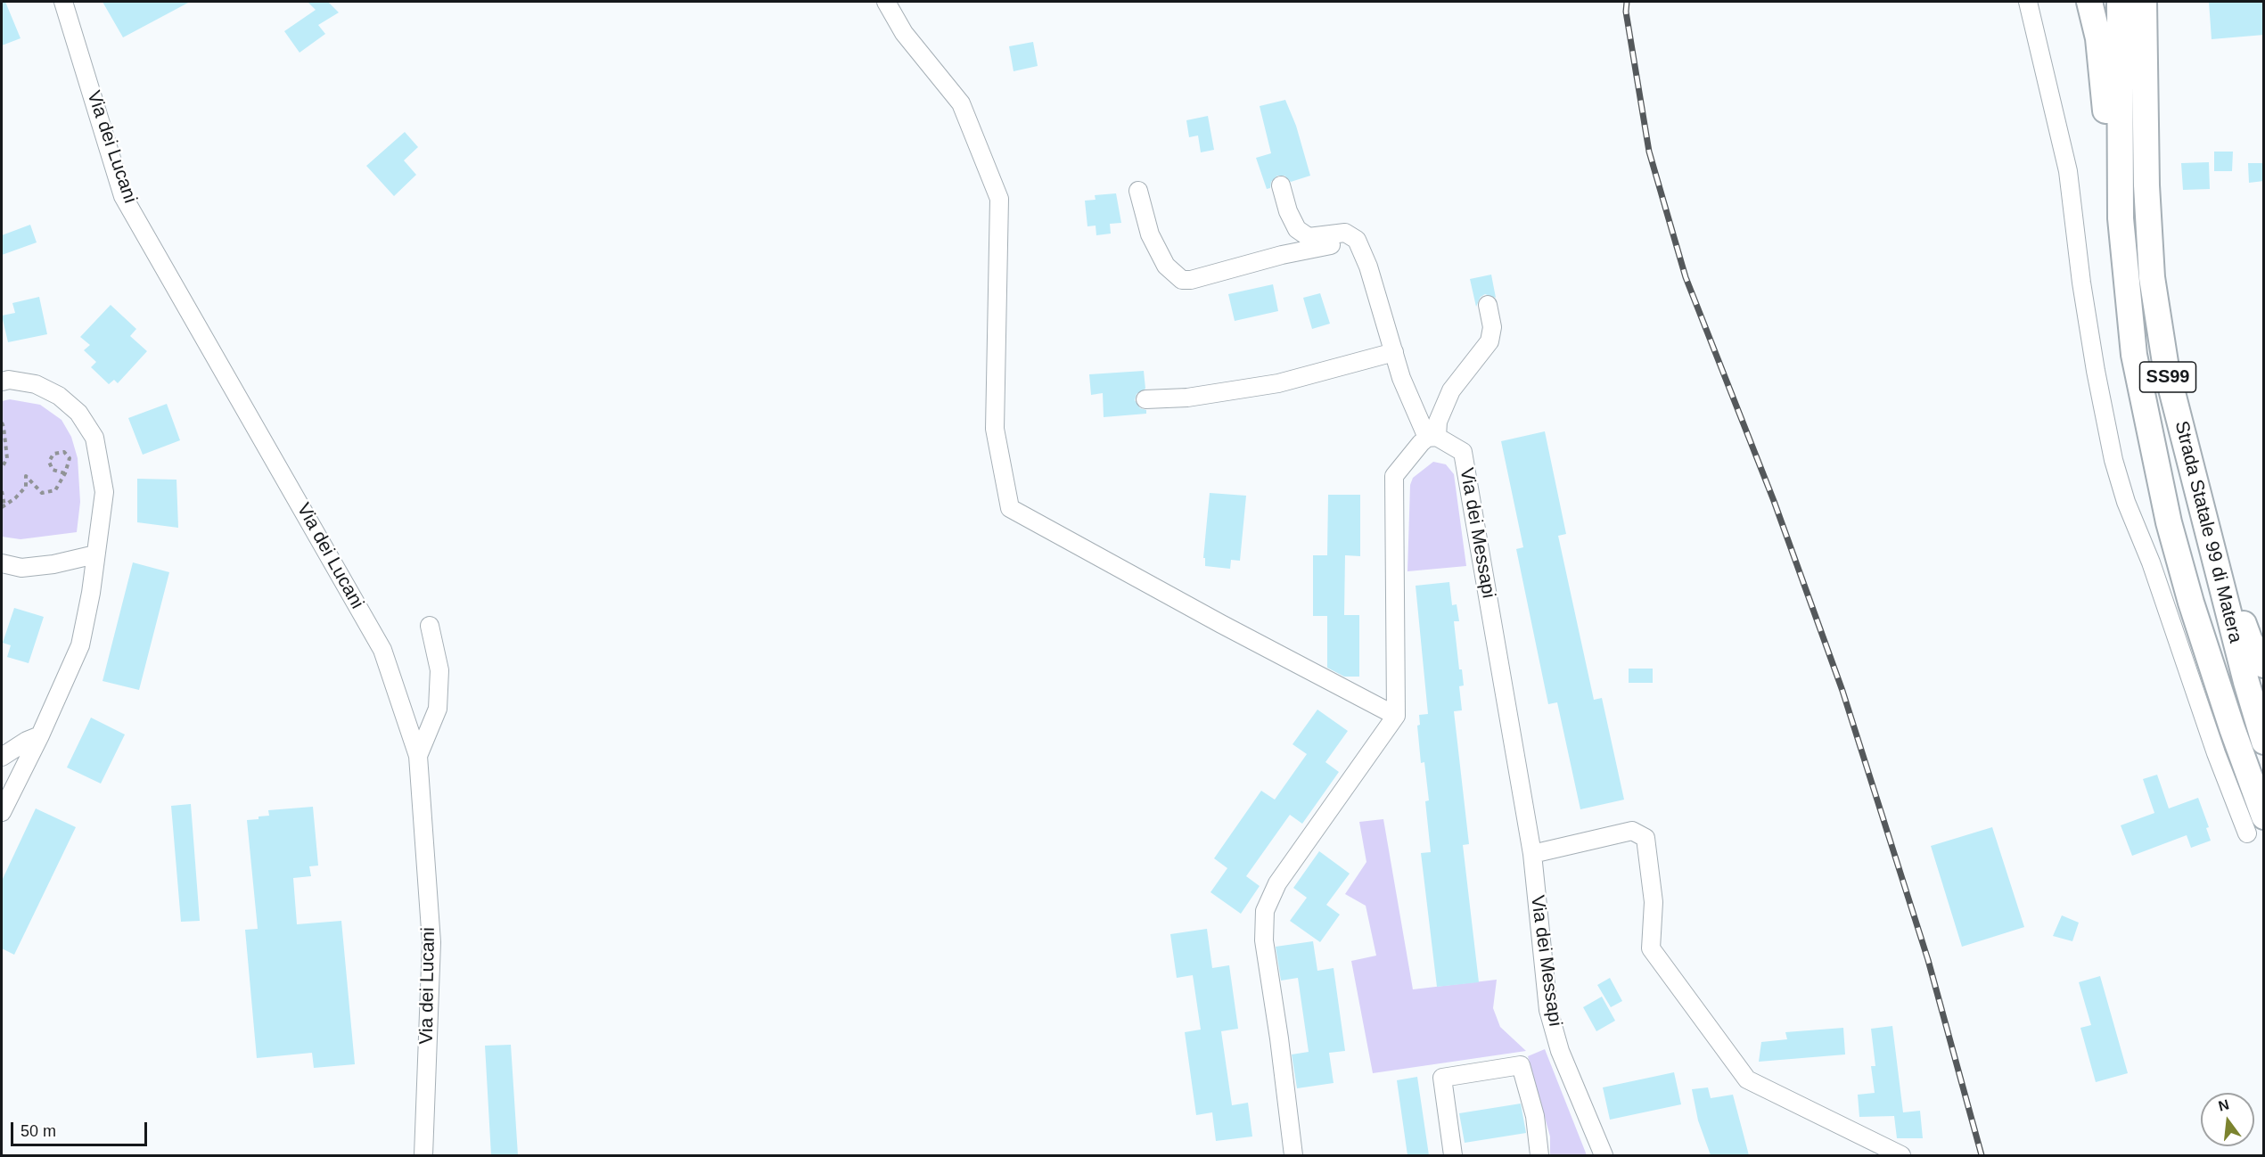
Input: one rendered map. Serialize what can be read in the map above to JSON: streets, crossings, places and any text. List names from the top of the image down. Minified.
{"streets":{"highway":["SS99","Strada Statale 99 di Matera"],"street":["Via dei Lucani","Via dei Messapi"]},"scale_bar":"50 m","north":"top"}
